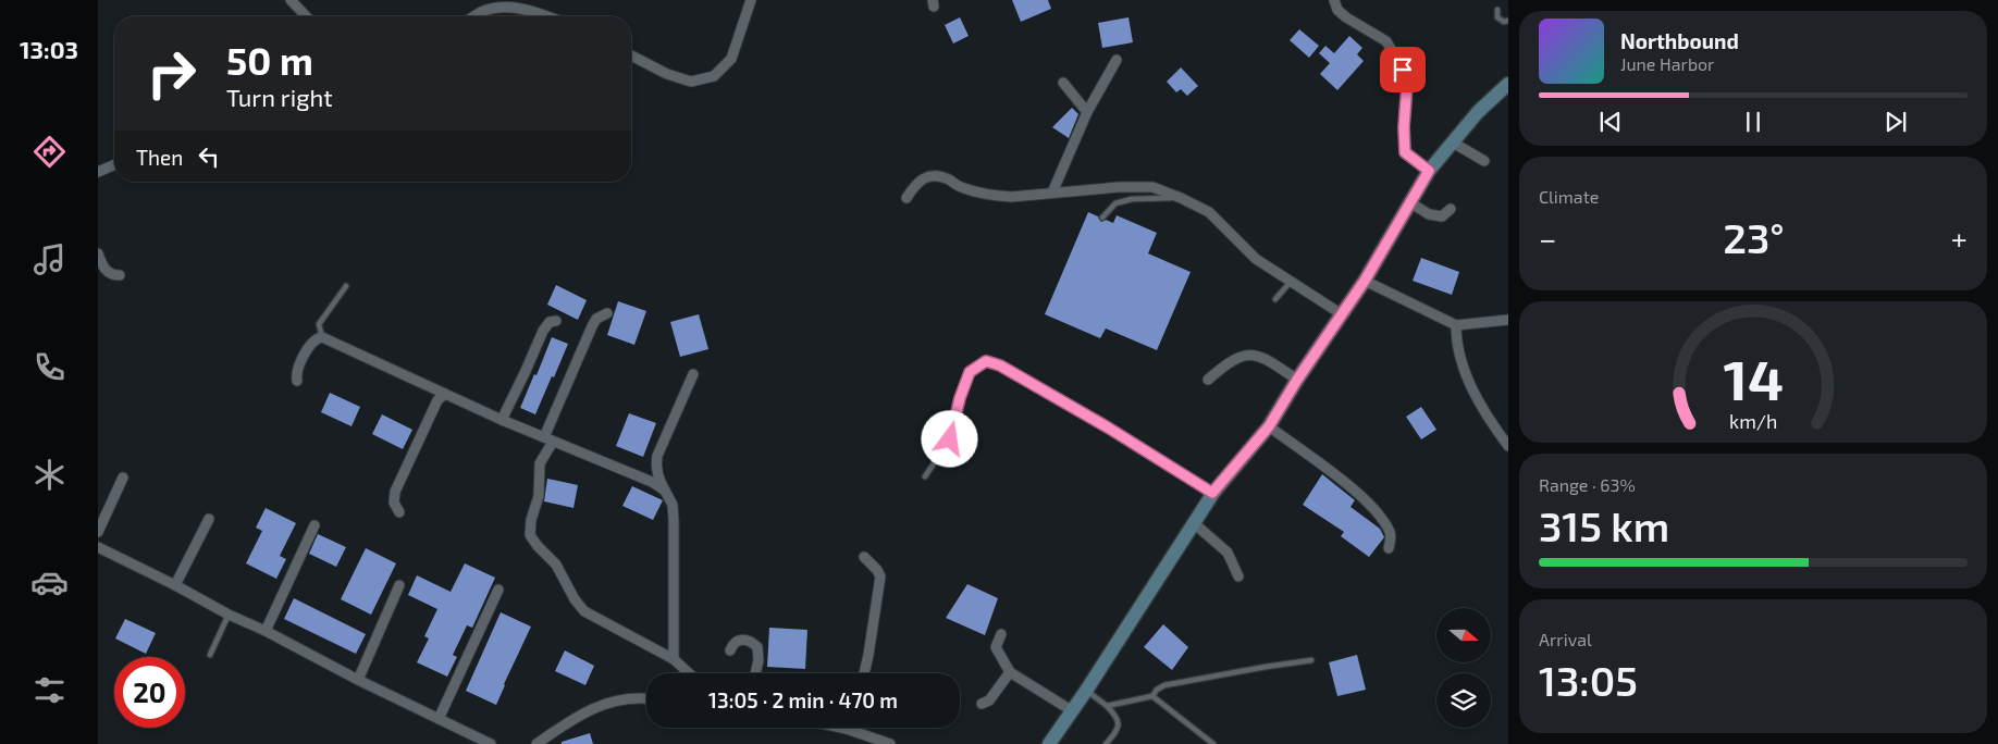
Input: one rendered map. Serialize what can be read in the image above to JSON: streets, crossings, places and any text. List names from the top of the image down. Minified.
{"north":"right","page":{"tabs":"13:03","turn":["50 m","Turn right"],"song":["Northbound","June Harbor"],"then":"Then","tile":["Climate",["Range · 63%","315 km"],["Arrival","13:05"]],"heat":["−","23°","+"],"limit":"20","trip":"13:05 · 2 min · 470 m","gauge":["14","km/h"]}}
